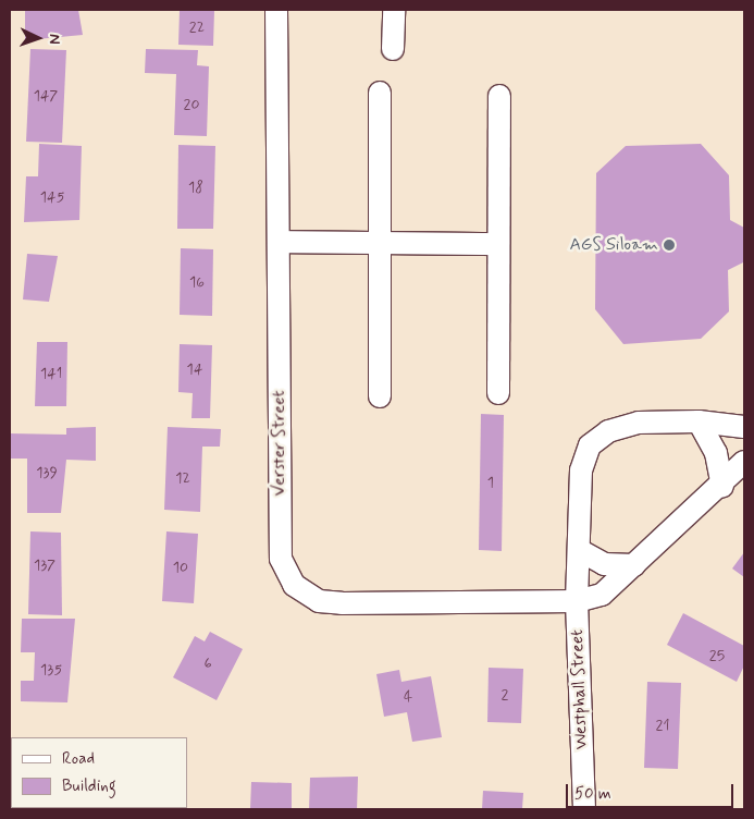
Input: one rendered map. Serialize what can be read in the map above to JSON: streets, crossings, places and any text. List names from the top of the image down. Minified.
{"streets":{"street":["Verster Street","Westphall Street"]},"crossings":[["Verster Street","Westphall Street"]],"places":["AGS Siloam"],"house_numbers":["22","147","20","18","145","16","14","141","139","12","1","137","10","25","6","135","2","4","21"],"legend":["Road","Building"],"scale_bar":"50 m","north":"right"}
